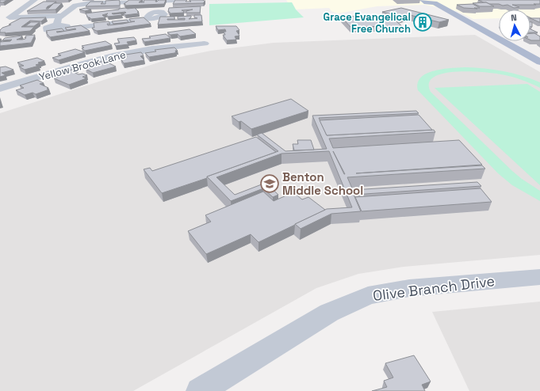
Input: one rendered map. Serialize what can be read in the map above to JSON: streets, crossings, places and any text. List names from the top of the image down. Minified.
{"streets":{"street":["Yellow Brook Lane","Olive Branch Drive"]},"places":{"building":["Grace Evangelical Free Church"],"school or university":["Benton Middle School"]},"north":"top"}
